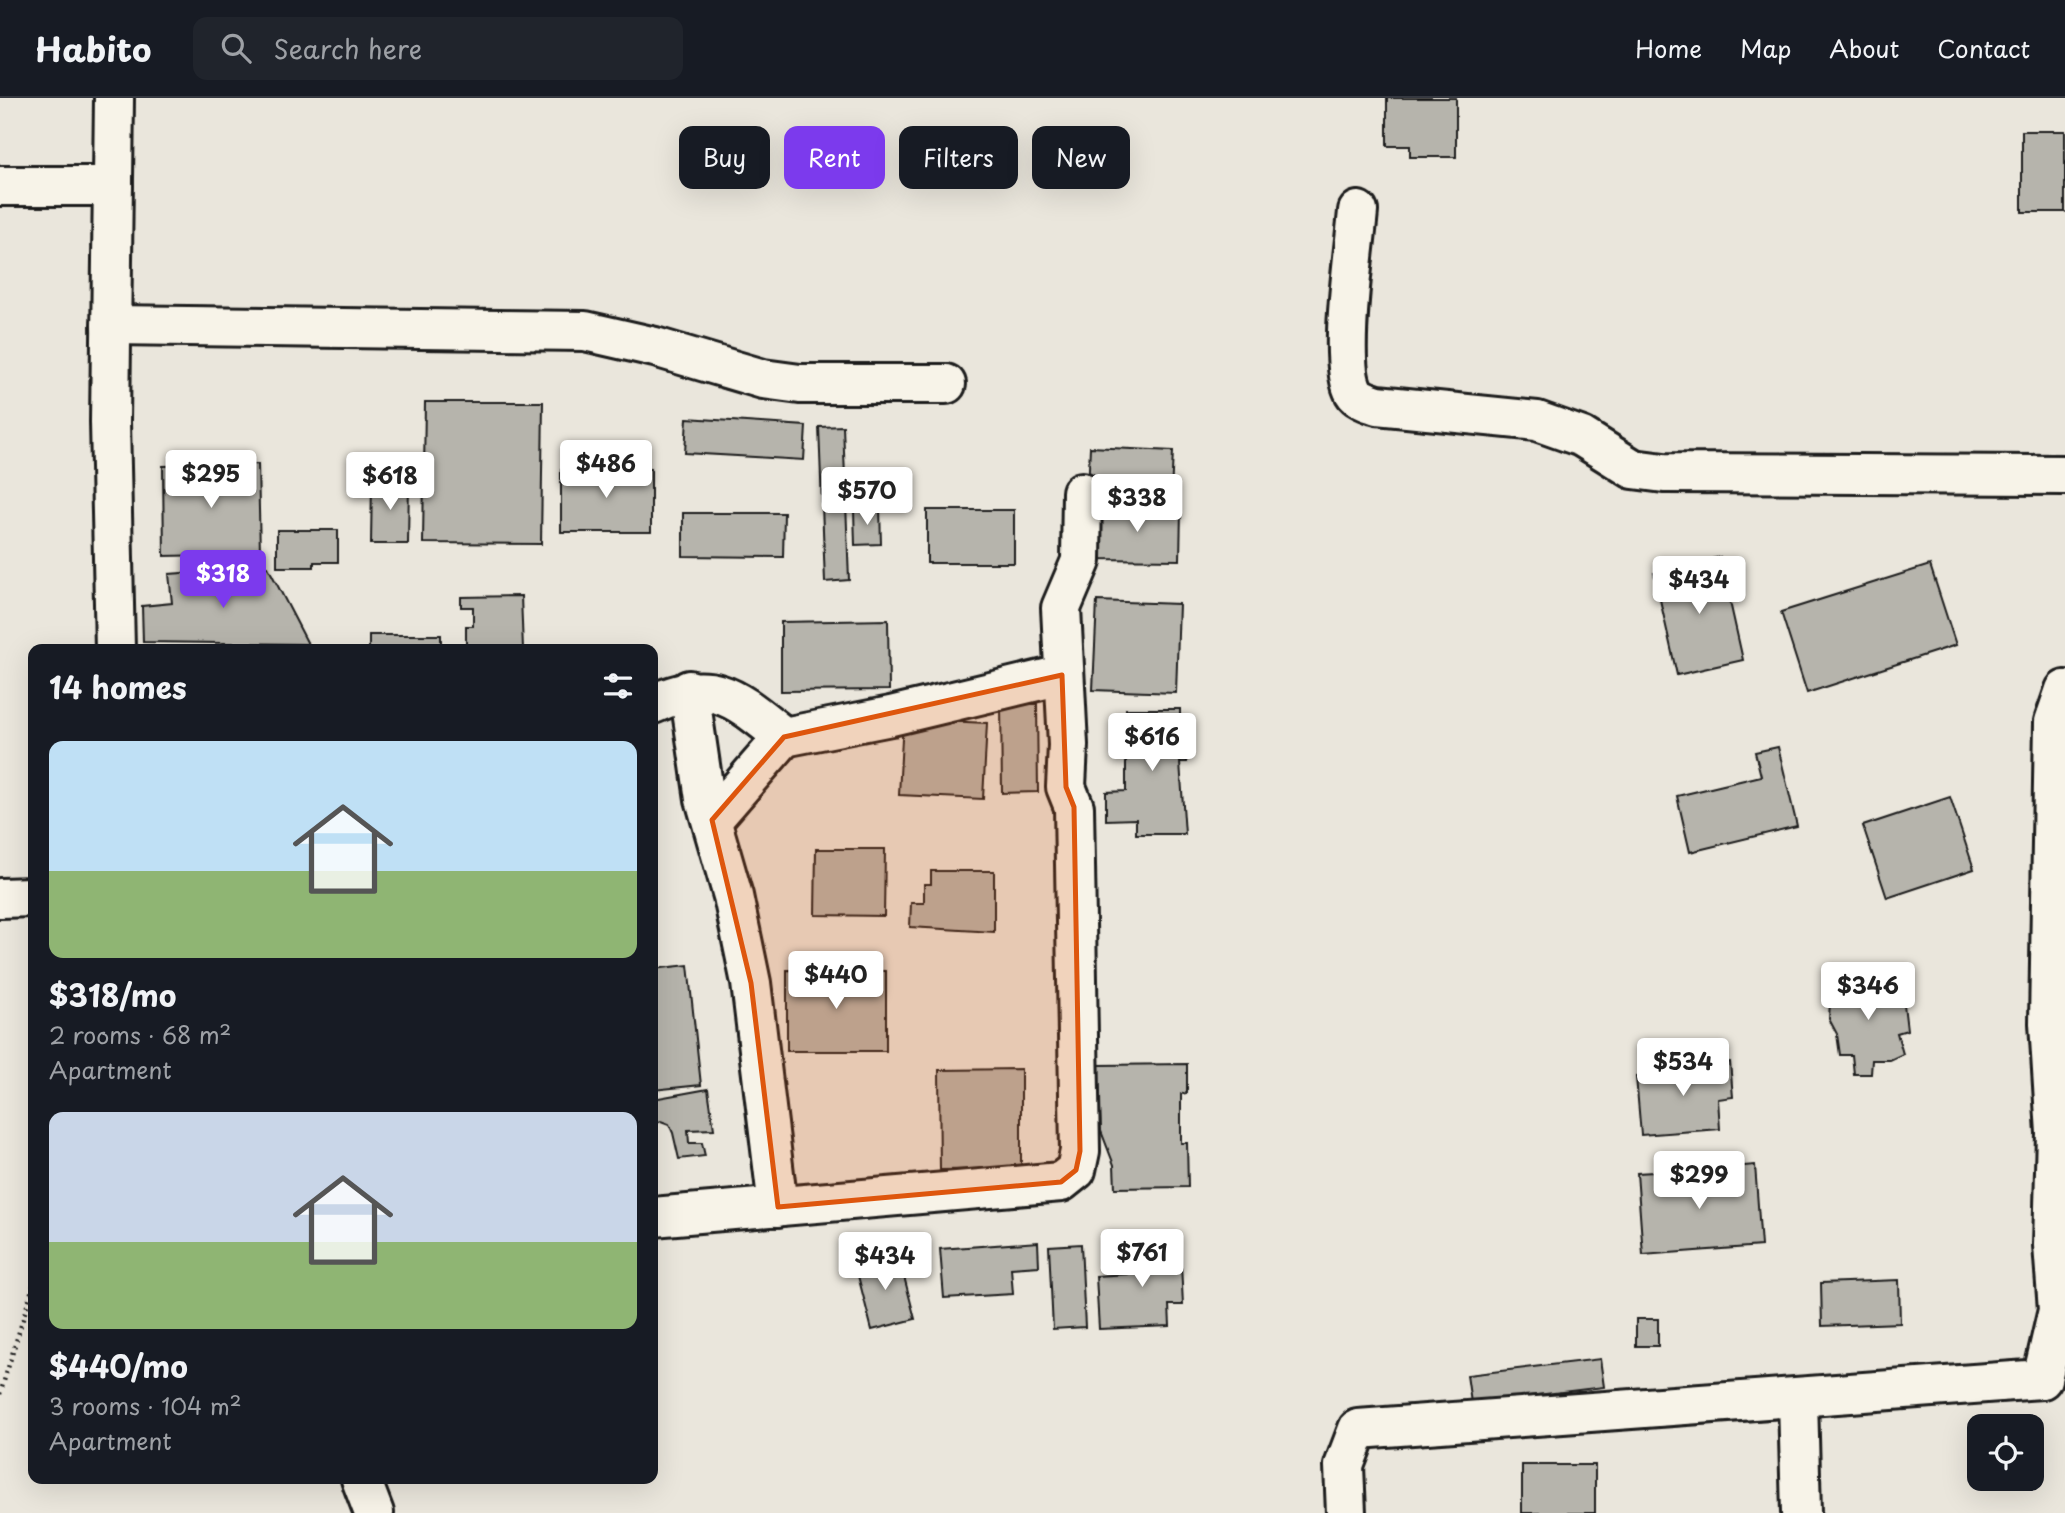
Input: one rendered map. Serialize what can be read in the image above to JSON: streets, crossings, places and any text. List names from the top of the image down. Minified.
{"page":{"header":"Habito","search":"Search here","nav":["Home","Map","About","Contact"],"chip":["Buy","Rent","Filters","New"],"price":["$486","$295","$618","$570","$338","$318","$434","$616","$440","$346","$534","$299","$761","$434"],"heading":"14 homes","list":[{"name":"$318/mo","note":"2 rooms · 68 m² · Apartment"},{"name":"$440/mo","note":"3 rooms · 104 m² · Apartment"}]}}
